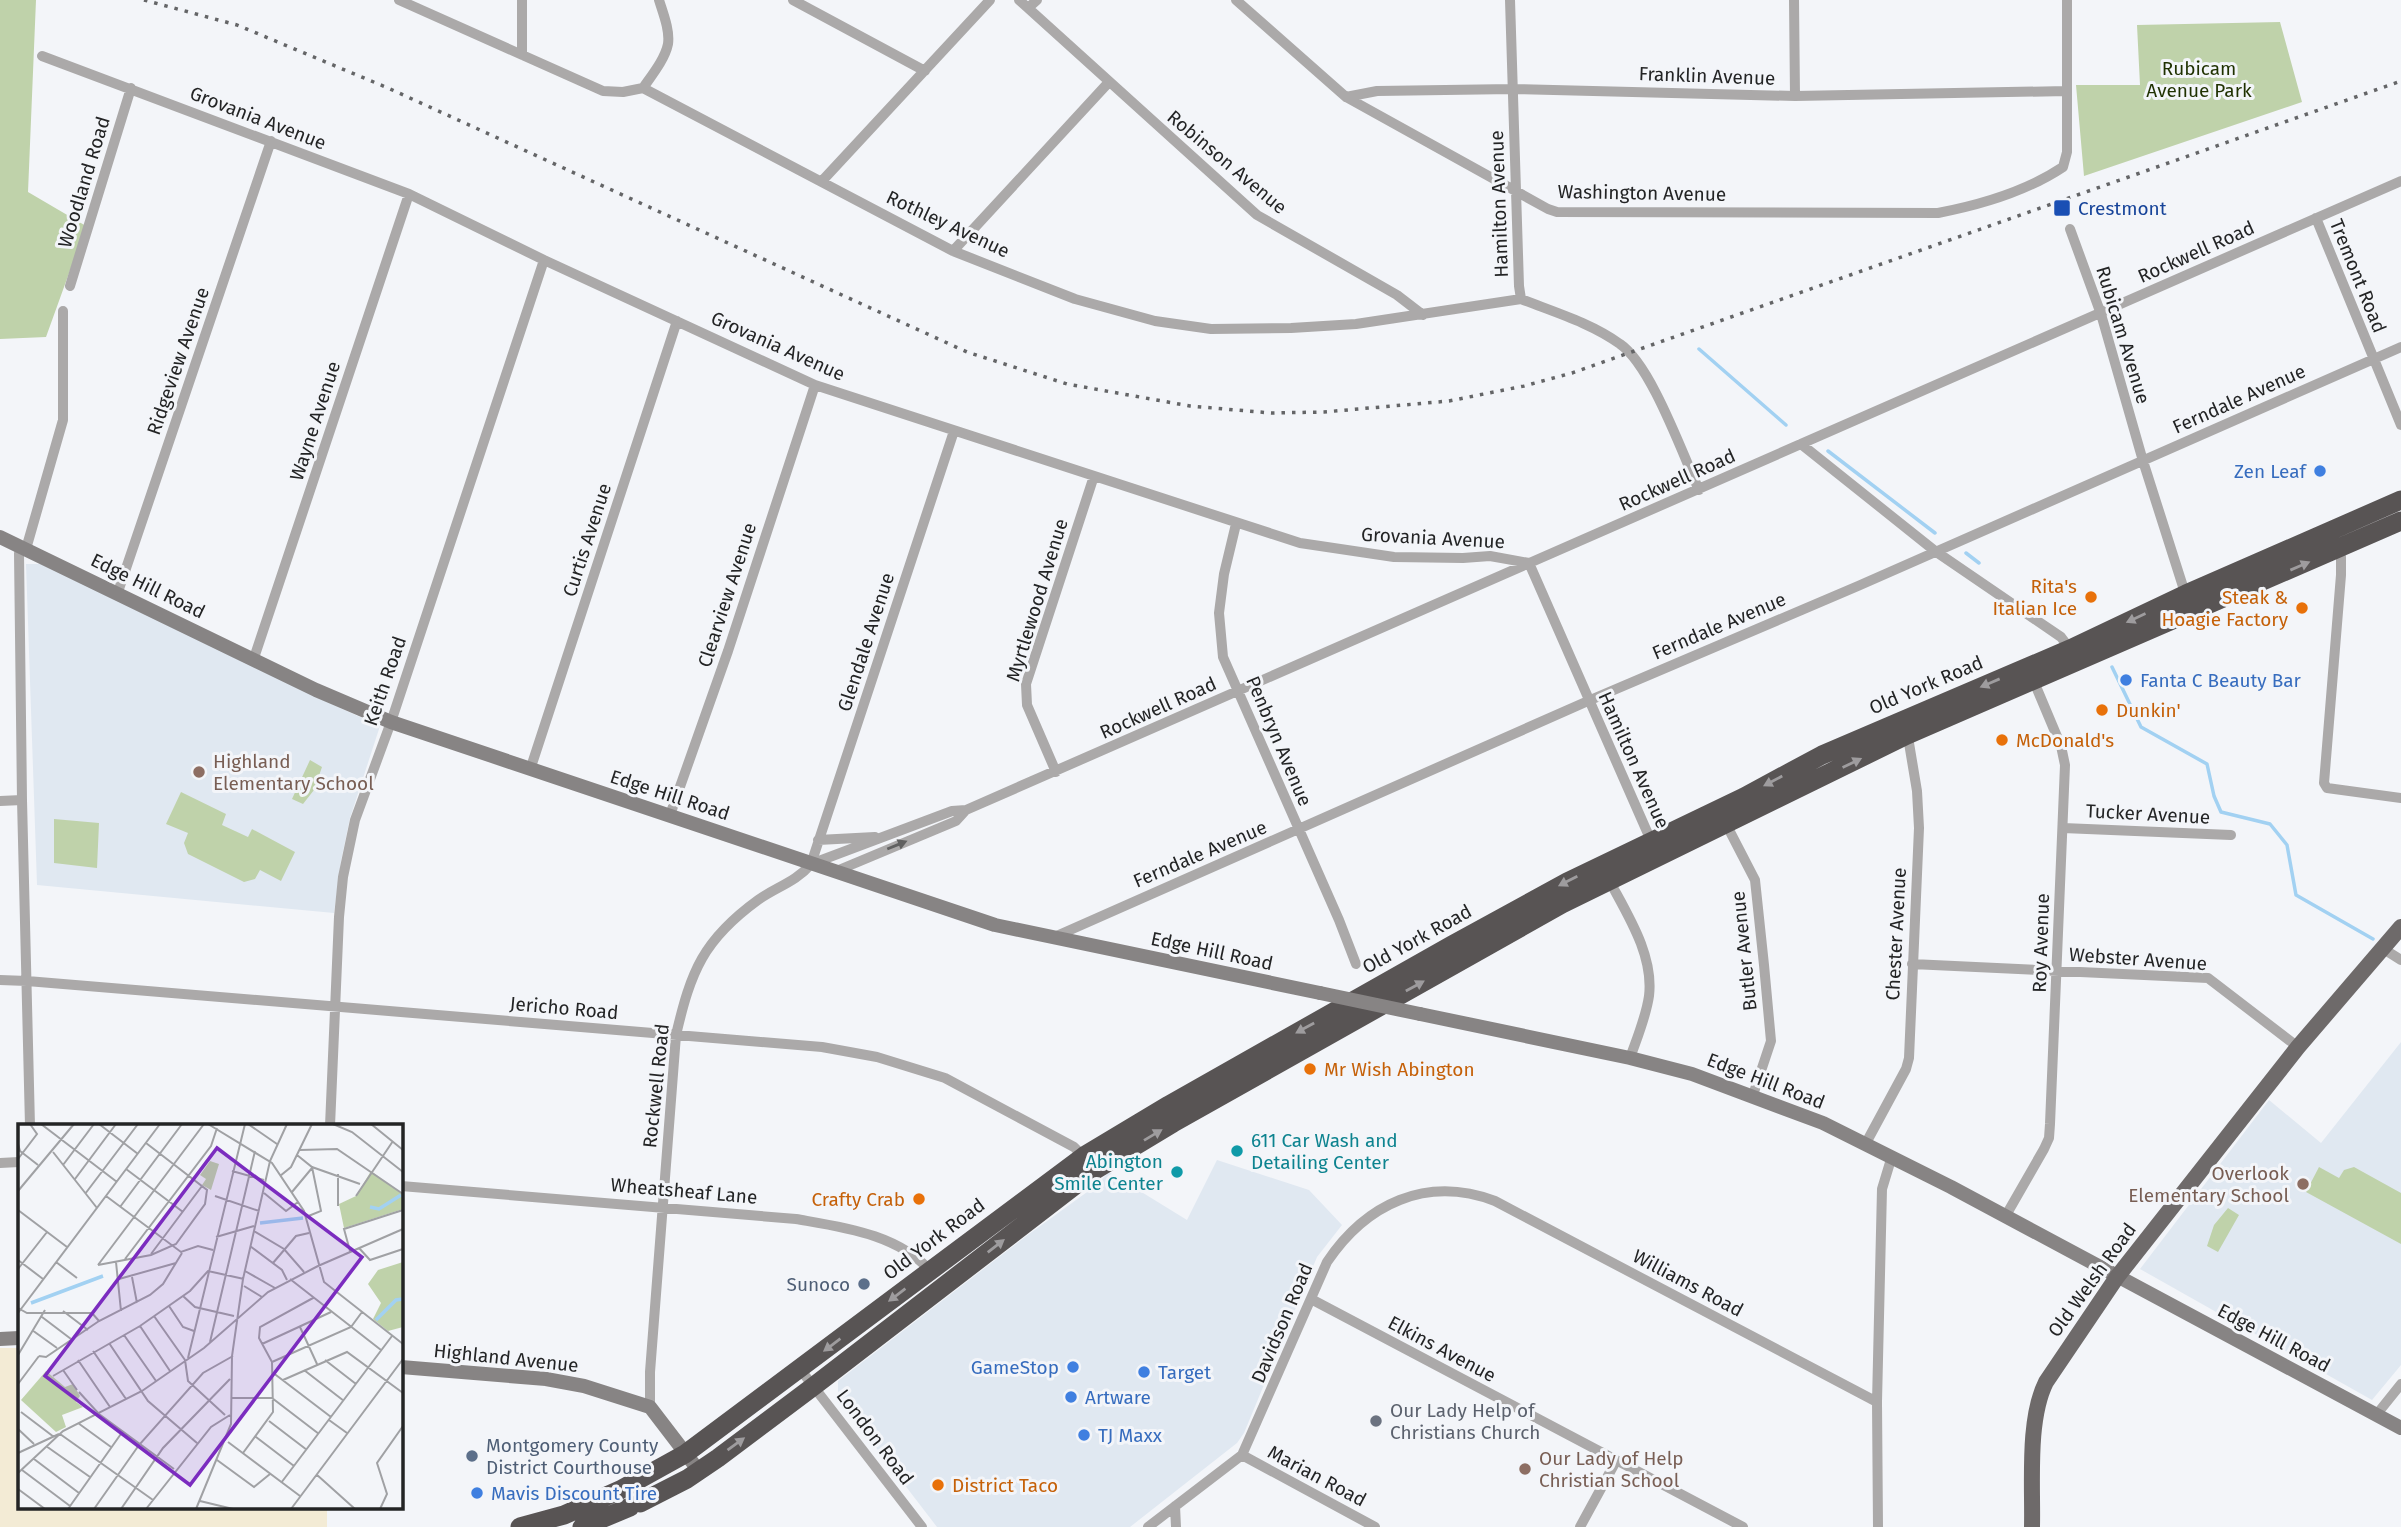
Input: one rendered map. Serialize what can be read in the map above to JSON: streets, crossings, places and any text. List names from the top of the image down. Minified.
{"streets":{"highway":["Old York Road"],"main road":["Old Welsh Road"],"street":["Franklin Avenue","Grovania Avenue","Robinson Avenue","Woodland Road","Washington Avenue","Hamilton Avenue","Rothley Avenue","Rockwell Road","Tremont Road","Rubicam Avenue","Ridgeview Avenue","Ferndale Avenue","Wayne Avenue","Curtis Avenue","Edge Hill Road","Clearview Avenue","Myrtlewood Avenue","Glendale Avenue","Keith Road","Penbryn Avenue","Tucker Avenue","Chester Avenue","Roy Avenue","Butler Avenue","Webster Avenue","Jericho Road","Wheatsheaf Lane","Williams Road","Davidson Road","Elkins Avenue","Highland Avenue","London Road","Marian Road"]},"crossings":[["Franklin Avenue","Washington Avenue"],["Franklin Avenue","Hamilton Avenue"],["Grovania Avenue","Woodland Road"],["Grovania Avenue","Hamilton Avenue"],["Grovania Avenue","Rockwell Road"],["Grovania Avenue","Ridgeview Avenue"],["Grovania Avenue","Wayne Avenue"],["Grovania Avenue","Curtis Avenue"],["Grovania Avenue","Clearview Avenue"],["Grovania Avenue","Myrtlewood Avenue"],["Grovania Avenue","Glendale Avenue"],["Grovania Avenue","Keith Road"],["Grovania Avenue","Penbryn Avenue"],["Robinson Avenue","Rothley Avenue"],["Washington Avenue","Hamilton Avenue"],["Hamilton Avenue","Rothley Avenue"],["Hamilton Avenue","Rockwell Road"],["Hamilton Avenue","Ferndale Avenue"],["Hamilton Avenue","Old York Road"],["Rockwell Road","Tremont Road"],["Rockwell Road","Rubicam Avenue"],["Rockwell Road","Edge Hill Road"],["Rockwell Road","Myrtlewood Avenue"],["Rockwell Road","Glendale Avenue"],["Rockwell Road","Penbryn Avenue"],["Rockwell Road","Jericho Road"],["Rockwell Road","Wheatsheaf Lane"],["Rockwell Road","Highland Avenue"],["Tremont Road","Ferndale Avenue"],["Rubicam Avenue","Ferndale Avenue"],["Rubicam Avenue","Old York Road"],["Ridgeview Avenue","Edge Hill Road"],["Ferndale Avenue","Edge Hill Road"],["Ferndale Avenue","Penbryn Avenue"],["Wayne Avenue","Edge Hill Road"],["Curtis Avenue","Edge Hill Road"],["Edge Hill Road","Clearview Avenue"],["Edge Hill Road","Glendale Avenue"],["Edge Hill Road","Keith Road"],["Edge Hill Road","Chester Avenue"],["Edge Hill Road","Roy Avenue"],["Edge Hill Road","Butler Avenue"],["Edge Hill Road","Old Welsh Road"],["Keith Road","Jericho Road"],["Old York Road","Chester Avenue"],["Old York Road","Roy Avenue"],["Old York Road","Butler Avenue"],["Old York Road","Jericho Road"],["Old York Road","Wheatsheaf Lane"],["Old York Road","London Road"],["Tucker Avenue","Roy Avenue"],["Chester Avenue","Webster Avenue"],["Roy Avenue","Webster Avenue"],["Webster Avenue","Old Welsh Road"],["Williams Road","Davidson Road"],["Davidson Road","Elkins Avenue"],["Davidson Road","Marian Road"]],"parks":["Rubicam Avenue Park"],"places":{"transit":["Crestmont"],"other":["Zen Leaf","Rita's Italian Ice","Steak & Hoagie Factory","Fanta C Beauty Bar","Dunkin'","McDonald's","Highland Elementary School","Mr Wish Abington","611 Car Wash and Detailing Center","Abington Smile Center","Overlook Elementary School","Crafty Crab","Sunoco","GameStop","Target","Artware","Our Lady Help of Christians Church","TJ Maxx","Montgomery County District Courthouse","Our Lady of Help Christian School","District Taco","Mavis Discount Tire"]}}
